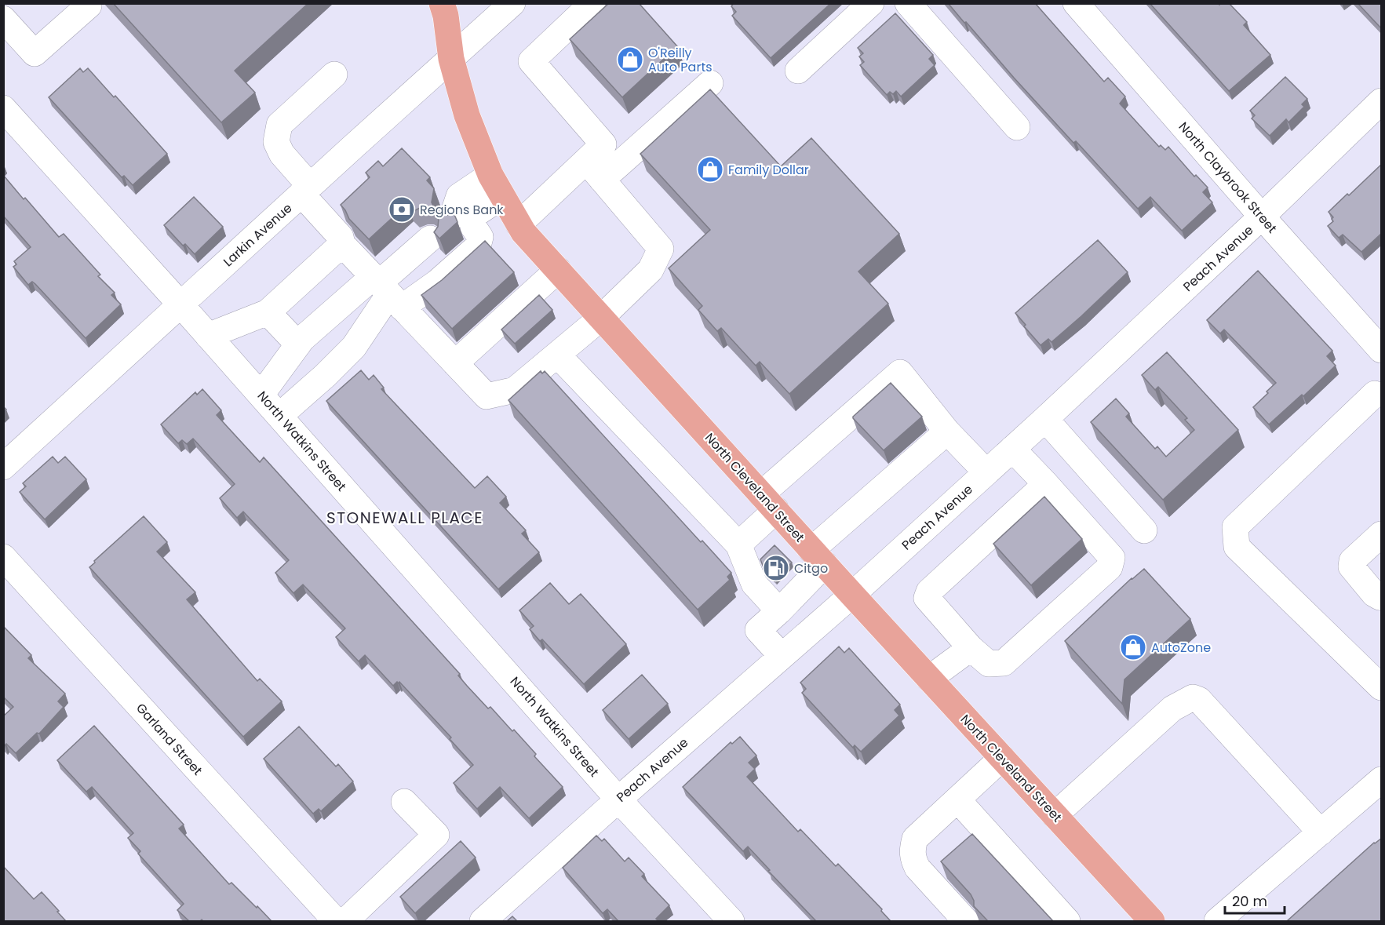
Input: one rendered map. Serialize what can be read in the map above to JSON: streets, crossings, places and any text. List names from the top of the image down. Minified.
{"streets":{"main road":["North Cleveland Street"],"street":["North Claybrook Street","Larkin Avenue","Peach Avenue","North Watkins Street","Garland Street"]},"crossings":[["North Claybrook Street","Peach Avenue"],["Larkin Avenue","North Watkins Street"],["Larkin Avenue","North Cleveland Street"],["Peach Avenue","North Watkins Street"],["Peach Avenue","North Cleveland Street"]],"districts":["STONEWALL PLACE"],"places":{"shop":["O'Reilly Auto Parts","Family Dollar","AutoZone"],"bank":["Regions Bank"],"fuel station":["Citgo"]},"scale_bar":"20 m"}
